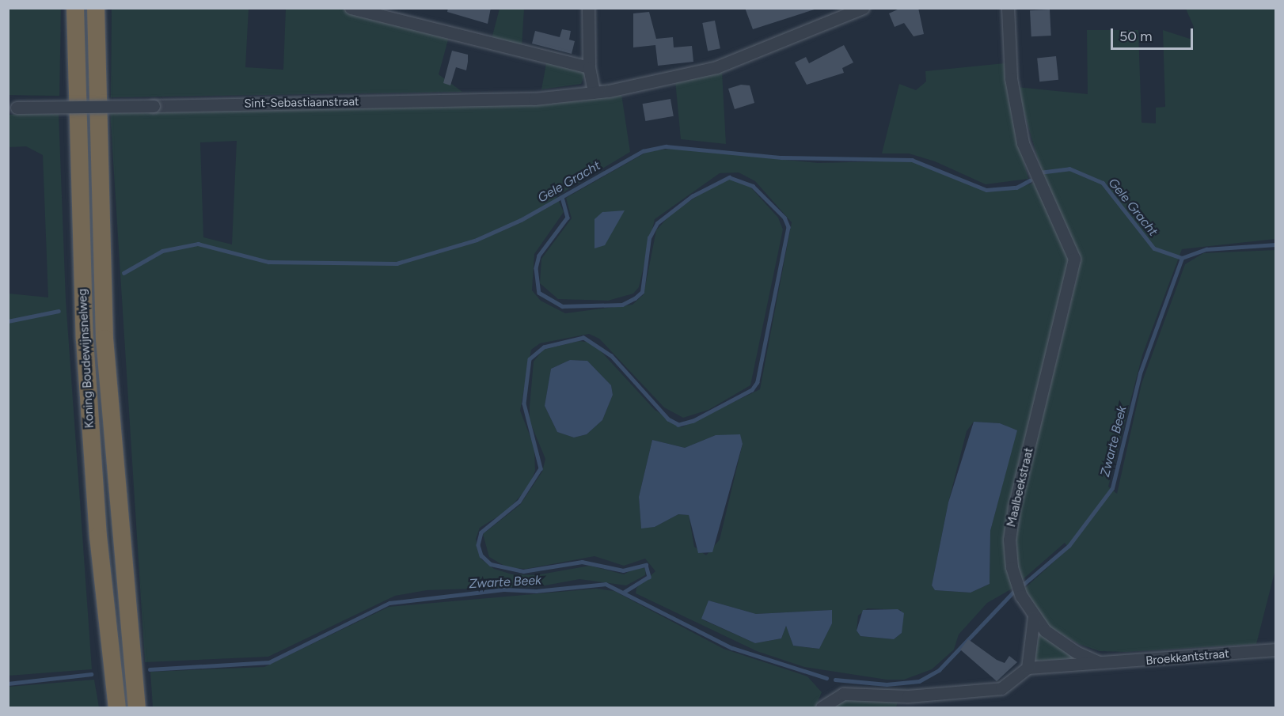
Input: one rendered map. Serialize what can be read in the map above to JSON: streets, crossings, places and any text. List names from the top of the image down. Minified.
{"streets":{"highway":["Koning Boudewijnsnelweg"],"street":["Sint-Sebastiaanstraat","Maalbeekstraat","Broekkantstraat"]},"water":["Gele Gracht","Zwarte Beek"],"scale_bar":"50 m"}
